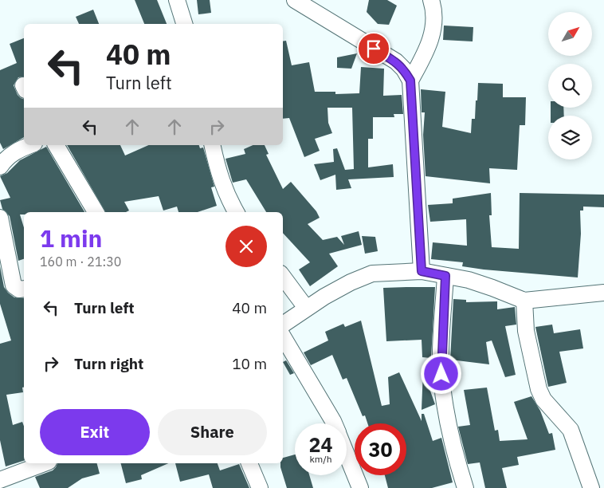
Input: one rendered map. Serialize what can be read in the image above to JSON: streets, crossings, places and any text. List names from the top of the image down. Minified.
{"north":"top right","page":{"turn":["40 m","Turn left"],"heading":["1 min","160 m · 21:30"],"list":[{"name":"Turn left","value":"40 m"},{"name":"Turn right","value":"10 m"}],"buttons":["Exit","Share"],"speed":"24 km/h","limit":"30"}}
